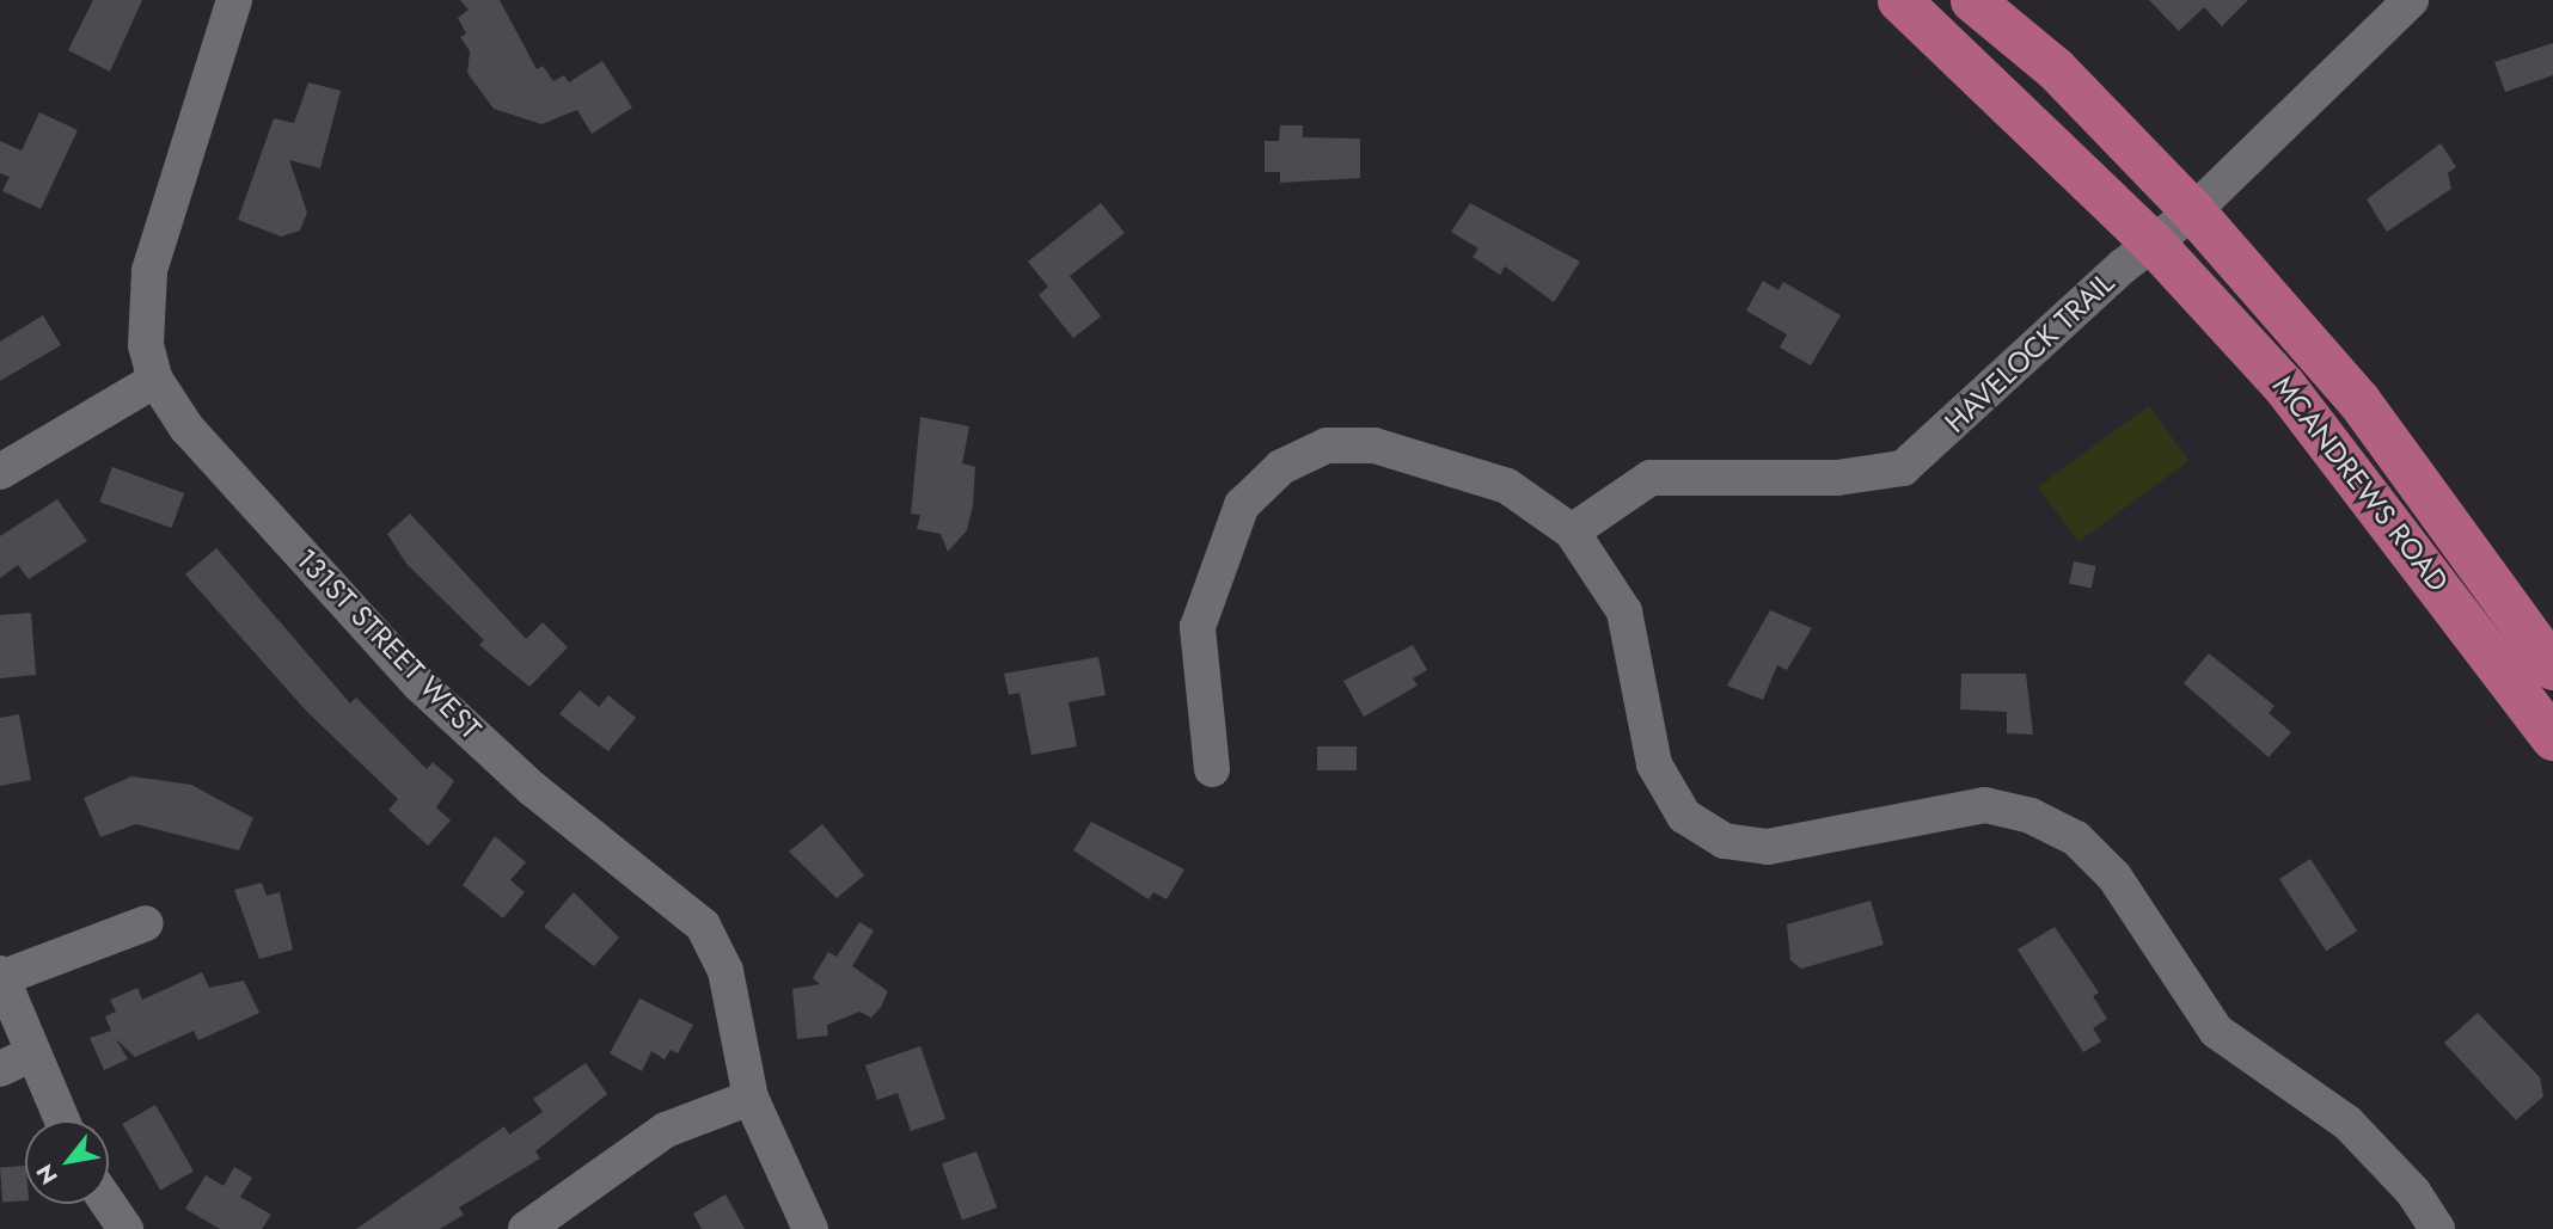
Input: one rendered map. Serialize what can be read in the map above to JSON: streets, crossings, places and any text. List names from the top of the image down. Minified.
{"streets":{"main road":["MCANDREWS ROAD"],"street":["HAVELOCK TRAIL","131ST STREET WEST"]},"crossings":[["HAVELOCK TRAIL","MCANDREWS ROAD"]],"north":"bottom left"}
